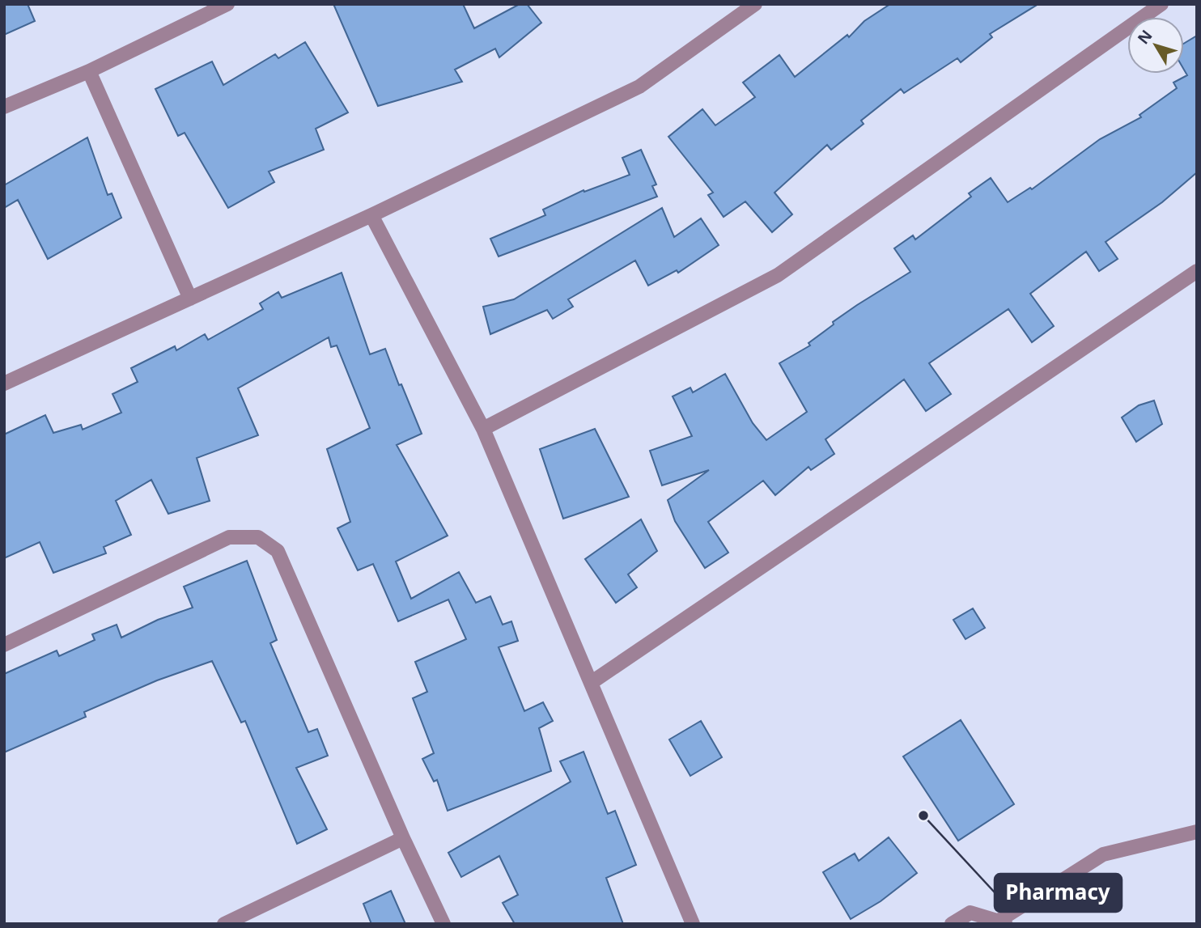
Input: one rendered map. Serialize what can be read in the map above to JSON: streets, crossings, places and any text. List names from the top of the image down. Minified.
{"places":["Pharmacy"],"north":"top left"}
